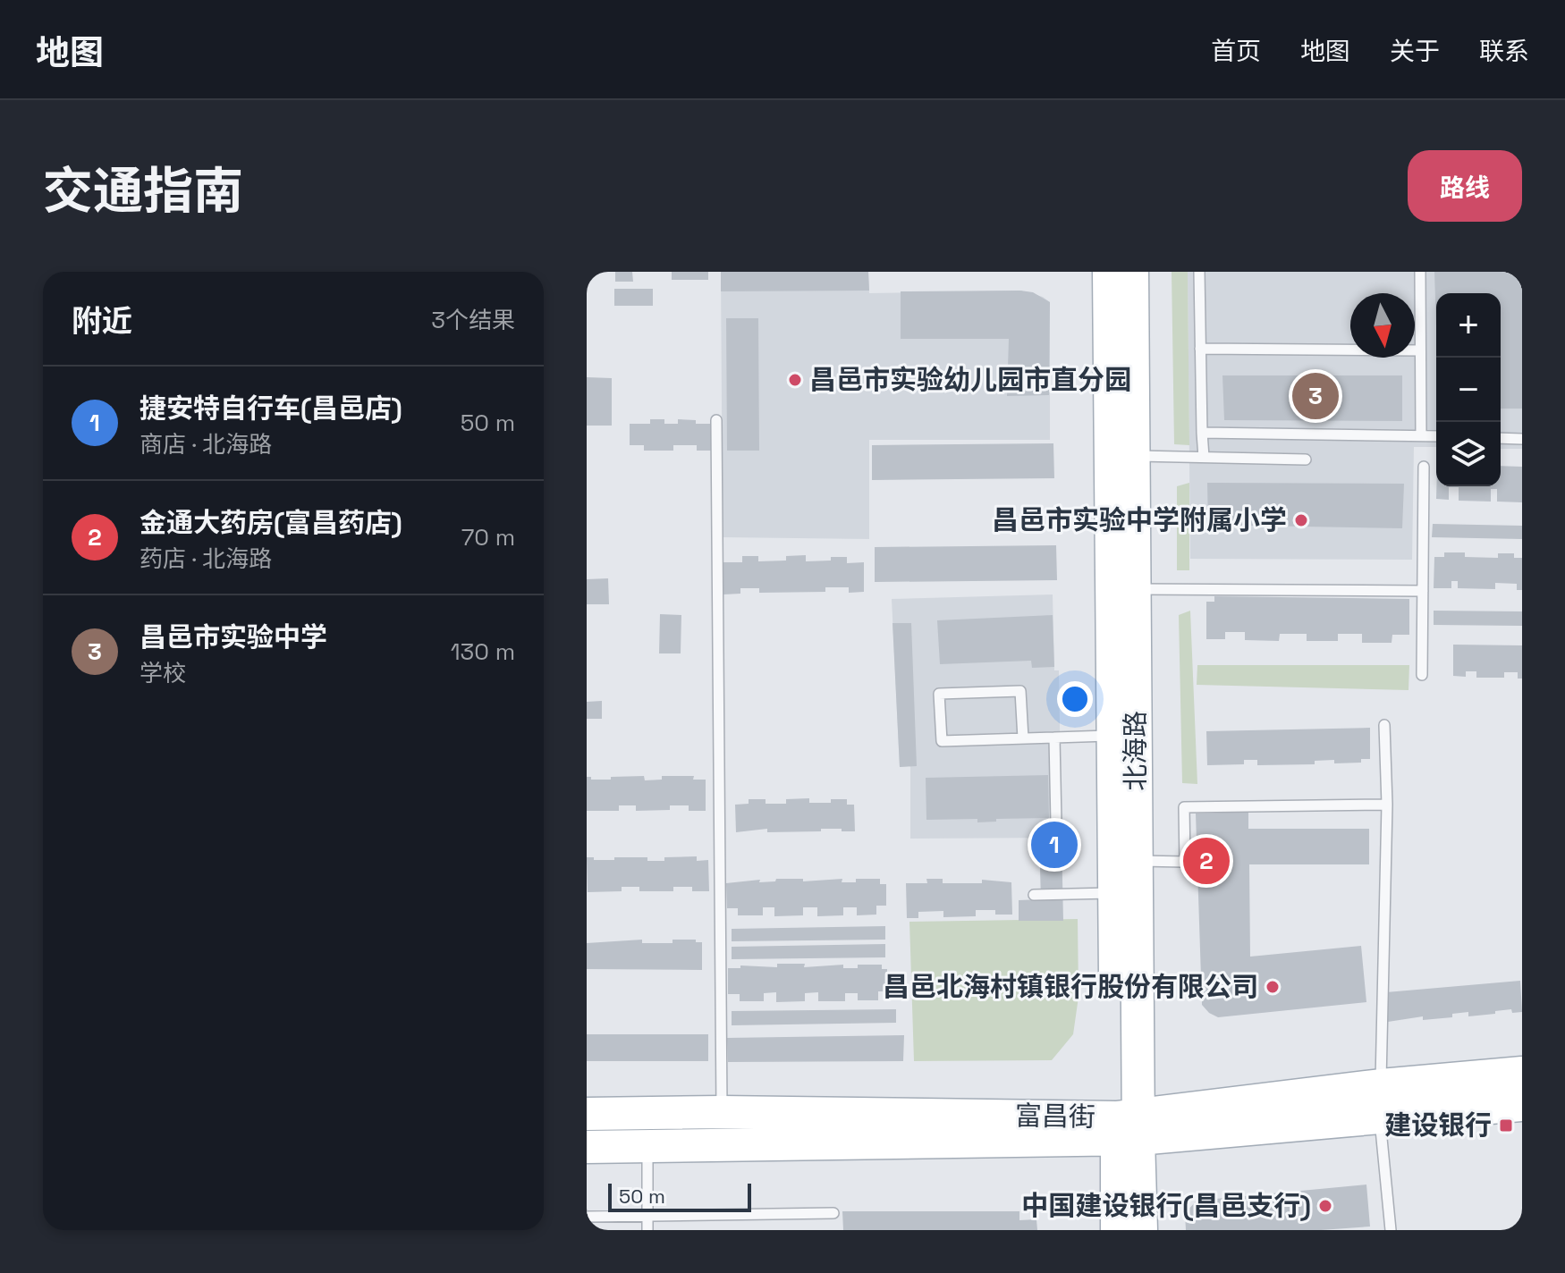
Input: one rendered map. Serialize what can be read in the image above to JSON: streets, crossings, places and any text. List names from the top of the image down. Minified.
{"streets":{"main road":["北海路","富昌街"]},"crossings":[["北海路","富昌街"]],"places":{"other":["昌邑市实验幼儿园市直分园","昌邑市实验中学附属小学","昌邑北海村镇银行股份有限公司","中国建设银行(昌邑支行)"],"transit":["建设银行"]},"scale_bar":"50 m","north":"bottom","page":{"header":"地图","nav":["首页","地图","关于","联系"],"title":"交通指南","buttons":"路线","heading":["附近","3个结果"],"map_buttons":["+","−"],"list":[{"mark":"1","name":"捷安特自行车(昌邑店)","note":"商店 · 北海路","value":"50 m"},{"mark":"2","name":"金通大药房(富昌药店)","note":"药店 · 北海路","value":"70 m"},{"mark":"3","name":"昌邑市实验中学","note":"学校","value":"130 m"}],"pins":["3","1","2"],"scale":"50 m"}}
